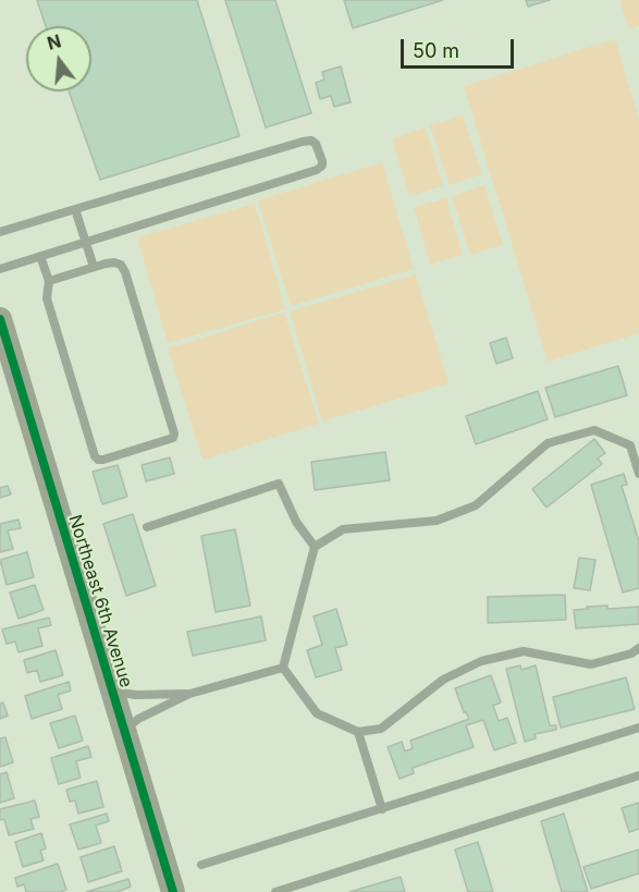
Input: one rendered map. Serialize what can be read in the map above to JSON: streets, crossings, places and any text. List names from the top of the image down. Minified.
{"streets":{"street":["Northeast 6th Avenue"]},"scale_bar":"50 m","north":"top"}
